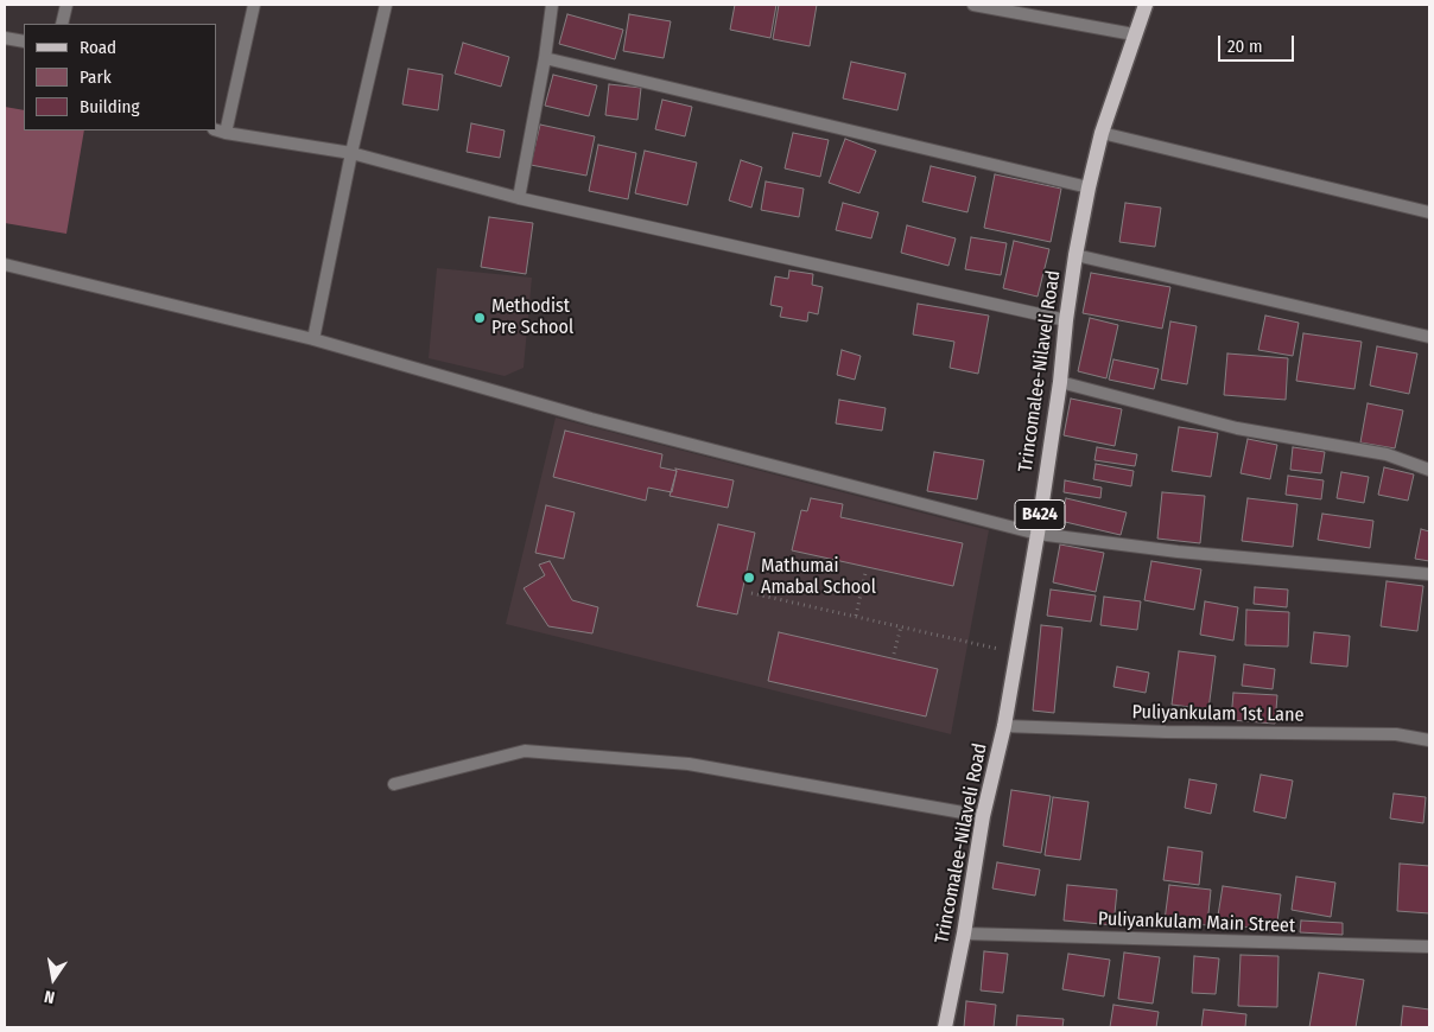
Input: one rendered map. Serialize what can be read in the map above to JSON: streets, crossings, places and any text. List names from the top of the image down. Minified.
{"streets":{"main road":["Trincomalee-Nilaveli Road","B424"],"street":["Puliyankulam 1st Lane","Puliyankulam Main Street"]},"crossings":[["Trincomalee-Nilaveli Road","Puliyankulam 1st Lane"],["Trincomalee-Nilaveli Road","Puliyankulam Main Street"]],"places":["Methodist Pre School","Mathumai Amabal School"],"legend":["Road","Park","Building"],"scale_bar":"20 m","north":"bottom"}
